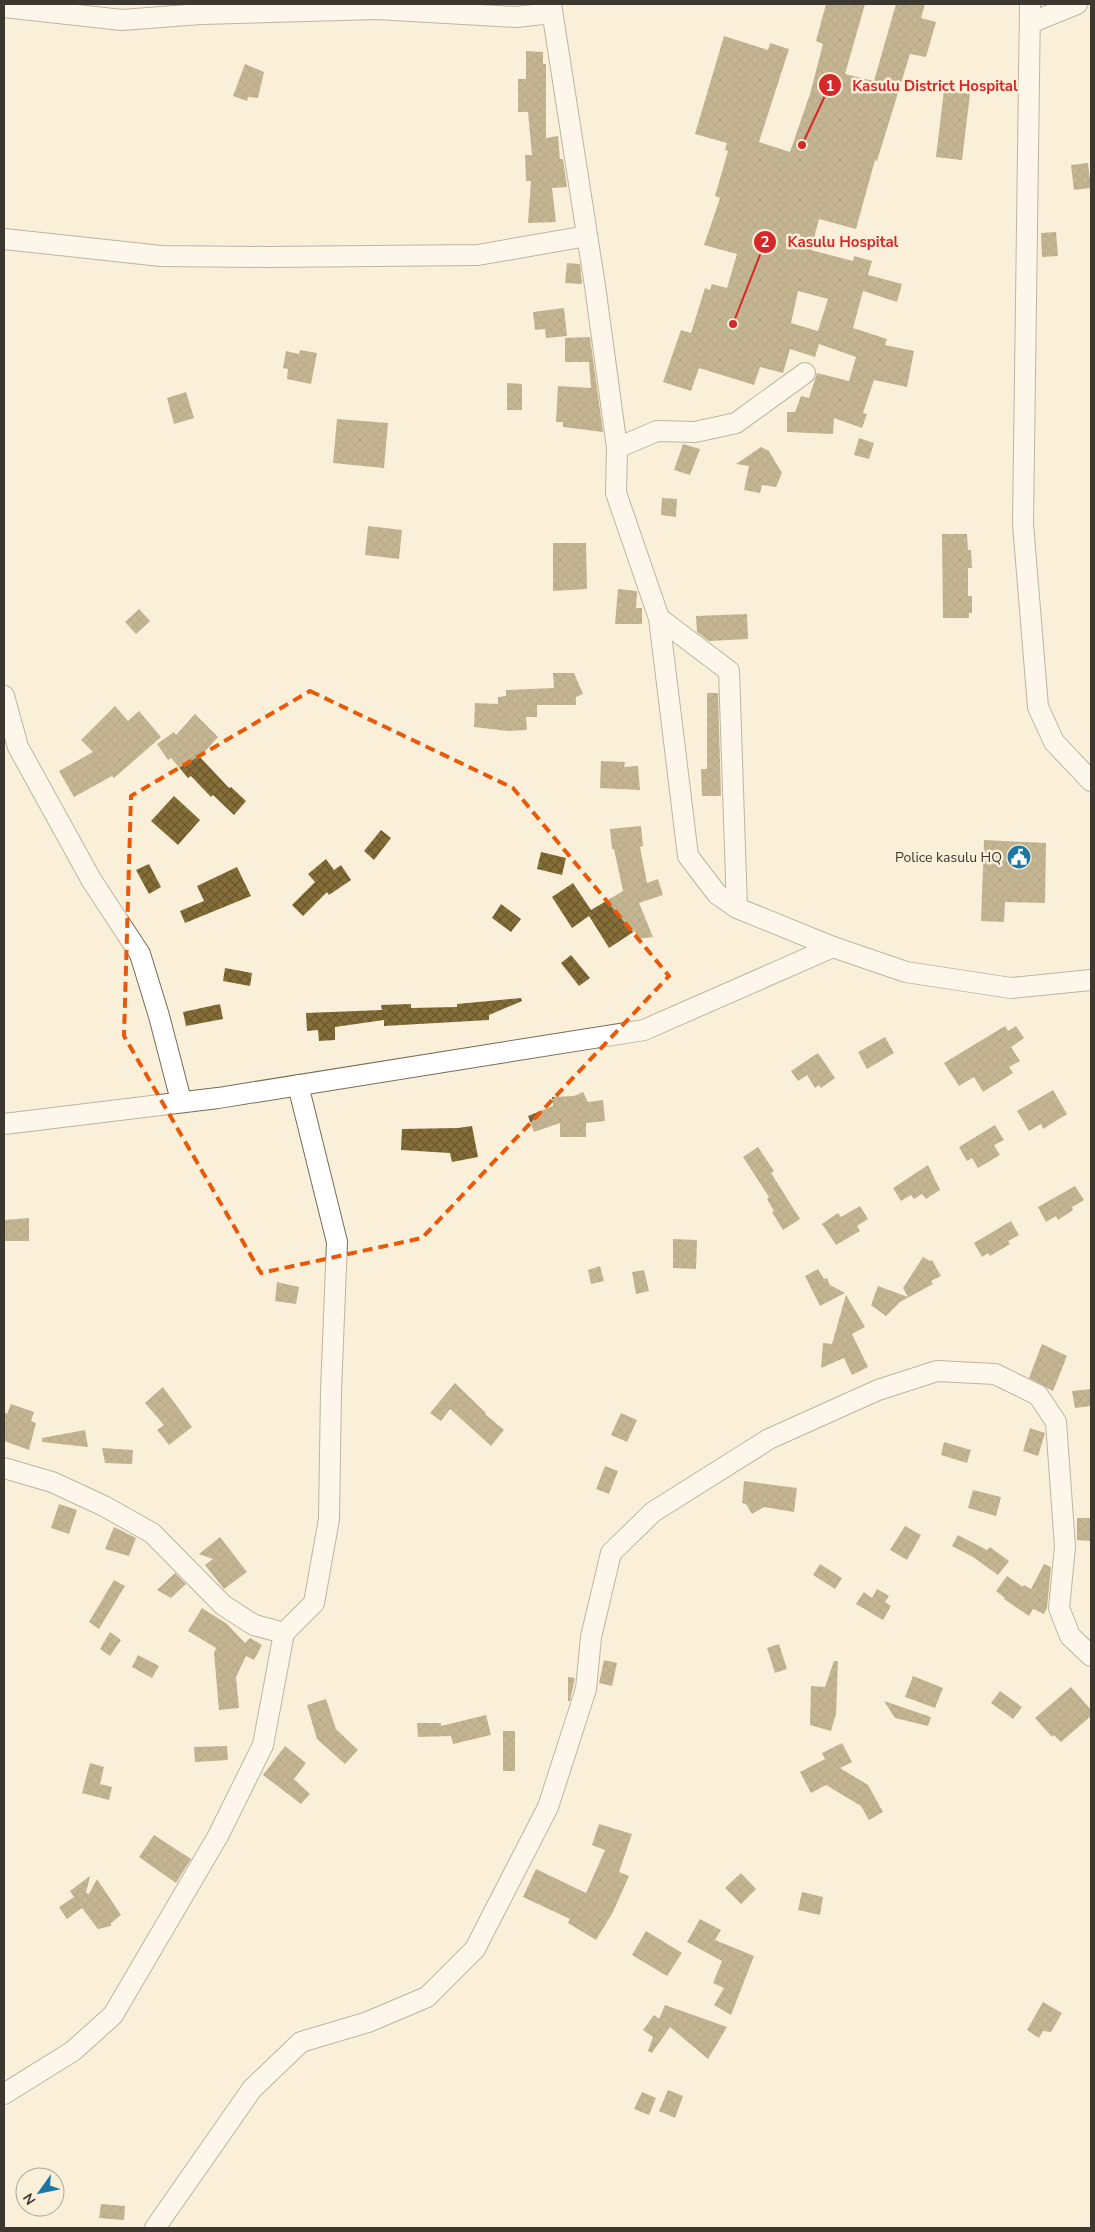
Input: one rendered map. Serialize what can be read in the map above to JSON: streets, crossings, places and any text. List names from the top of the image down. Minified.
{"places":{"other":["Kasulu District Hospital","Kasulu Hospital"],"public building":["Police kasulu HQ"]},"north":"bottom left"}
